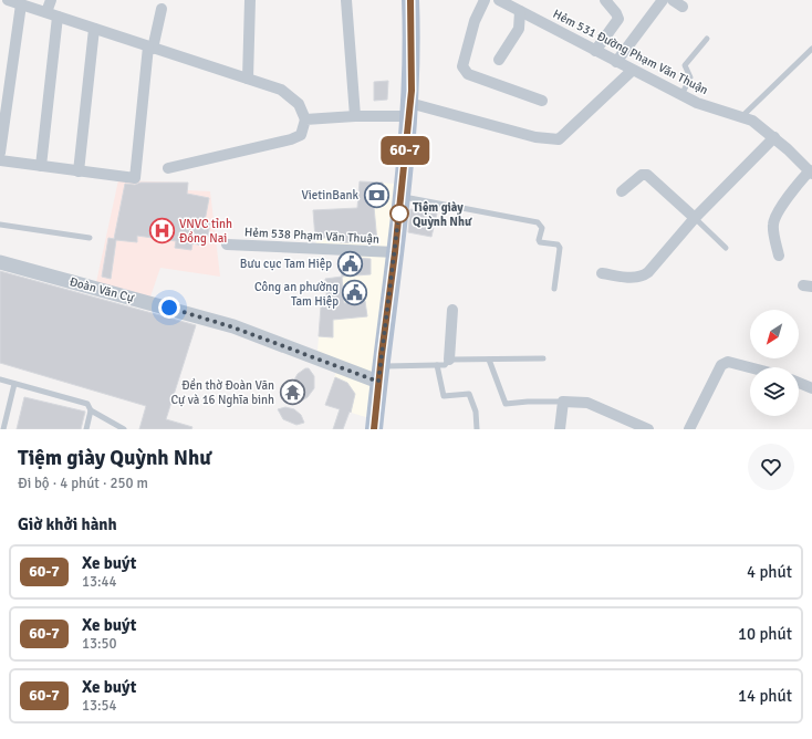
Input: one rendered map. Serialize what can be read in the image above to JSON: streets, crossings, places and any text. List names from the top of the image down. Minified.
{"streets":{"street":["Hẻm 531 Đường Phạm Văn Thuận","Hẻm 538 Phạm Văn Thuận","Đoàn Văn Cự"]},"places":{"bank":["VietinBank"],"other":["Tiệm giày Quỳnh Như"],"hospital":["VNVC tỉnh Đồng Nai"],"public building":["Bưu cục Tam Hiệp","Công an phường Tam Hiệp"],"temple":["Đền thờ Đoàn Văn Cự và 16 Nghĩa binh"]},"lines":["bus line 60-7"],"north":"bottom left","page":{"on_map":"60-7","heading":[["Tiệm giày Quỳnh Như","Đi bộ · 4 phút · 250 m"],"Giờ khởi hành"],"list":[{"mark":"60-7","name":"Xe buýt","note":"13:44","value":"4 phút"},{"mark":"60-7","name":"Xe buýt","note":"13:50","value":"10 phút"},{"mark":"60-7","name":"Xe buýt","note":"13:54","value":"14 phút"}]}}
